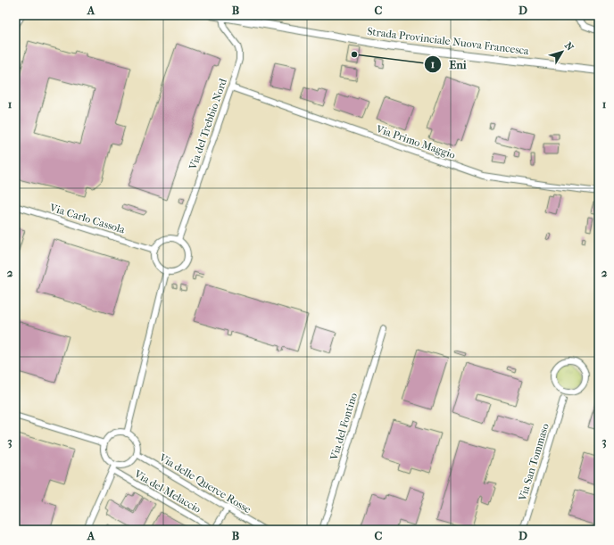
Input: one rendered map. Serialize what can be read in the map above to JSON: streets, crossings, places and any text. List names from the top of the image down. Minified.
{"streets":{"main road":["Strada Provinciale Nuova Francesca"],"street":["Via del Trebbio Nord","Via Primo Maggio","Via Carlo Cassola","Via del Fontino","Via San Tommaso","Via delle Querce Rosse","Via del Melaccio"]},"crossings":[["Strada Provinciale Nuova Francesca","Via del Trebbio Nord"],["Via del Trebbio Nord","Via Primo Maggio"],["Via del Trebbio Nord","Via Carlo Cassola"],["Via delle Querce Rosse","Via del Melaccio"]],"places":["Eni"],"north":"top right","grid":{"columns":["A","B","C","D"],"rows":["1","2","3"]}}
